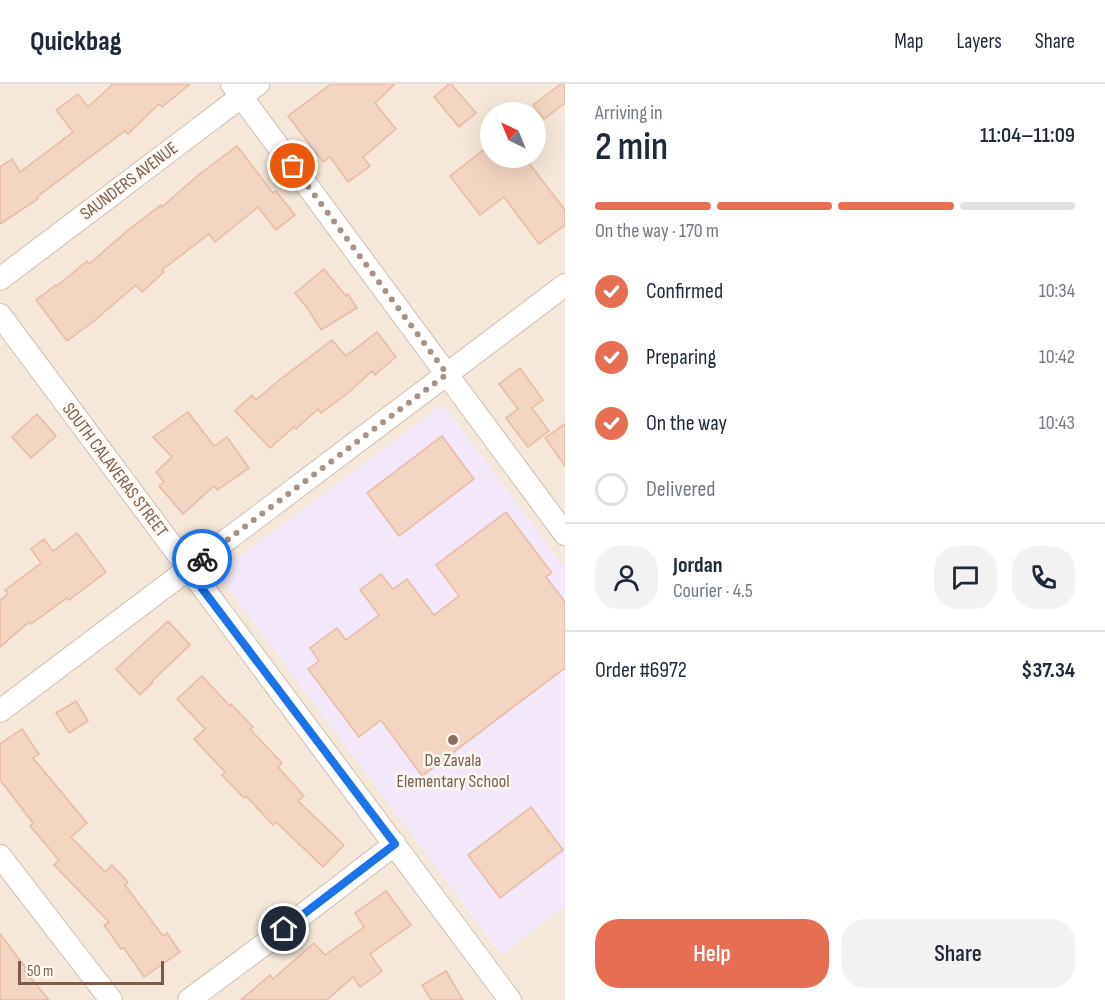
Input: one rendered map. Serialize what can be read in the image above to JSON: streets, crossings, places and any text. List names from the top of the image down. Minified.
{"streets":{"street":["SAUNDERS AVENUE","SOUTH CALAVERAS STREET"]},"places":["De Zavala Elementary School"],"scale_bar":"50 m","north":"top left","page":{"header":"Quickbag","nav":["Map","Layers","Share"],"heading":["2 min","Arriving in","11:04–11:09"],"panel":["Jordan","Courier · 4.5","Order #6972","$37.34"],"bar":"On the way · 170 m","list":[["Confirmed","10:34"],["Preparing","10:42"],["On the way","10:43"],"Delivered"],"buttons":["Help","Share"],"scale":"50 m"}}
